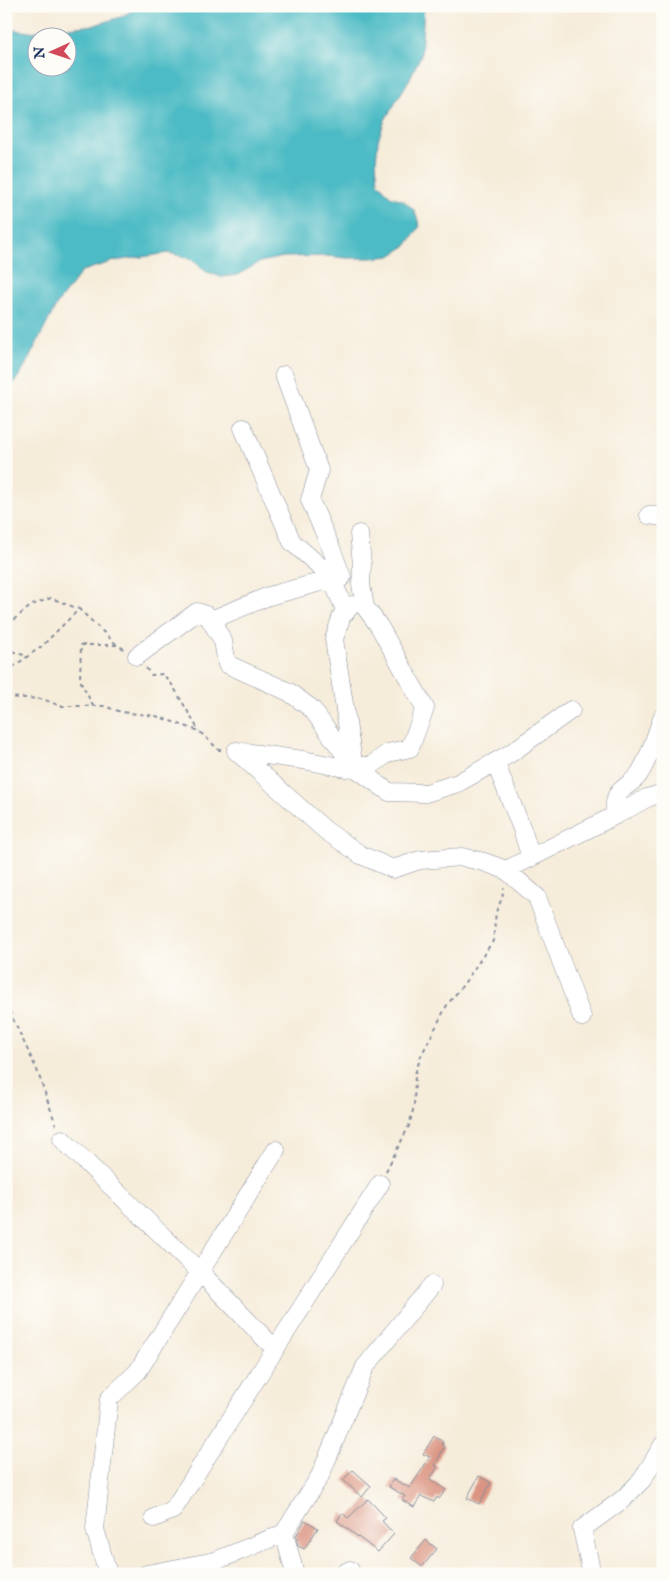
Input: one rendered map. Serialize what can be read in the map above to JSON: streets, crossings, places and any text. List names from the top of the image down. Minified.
{"north":"left"}
